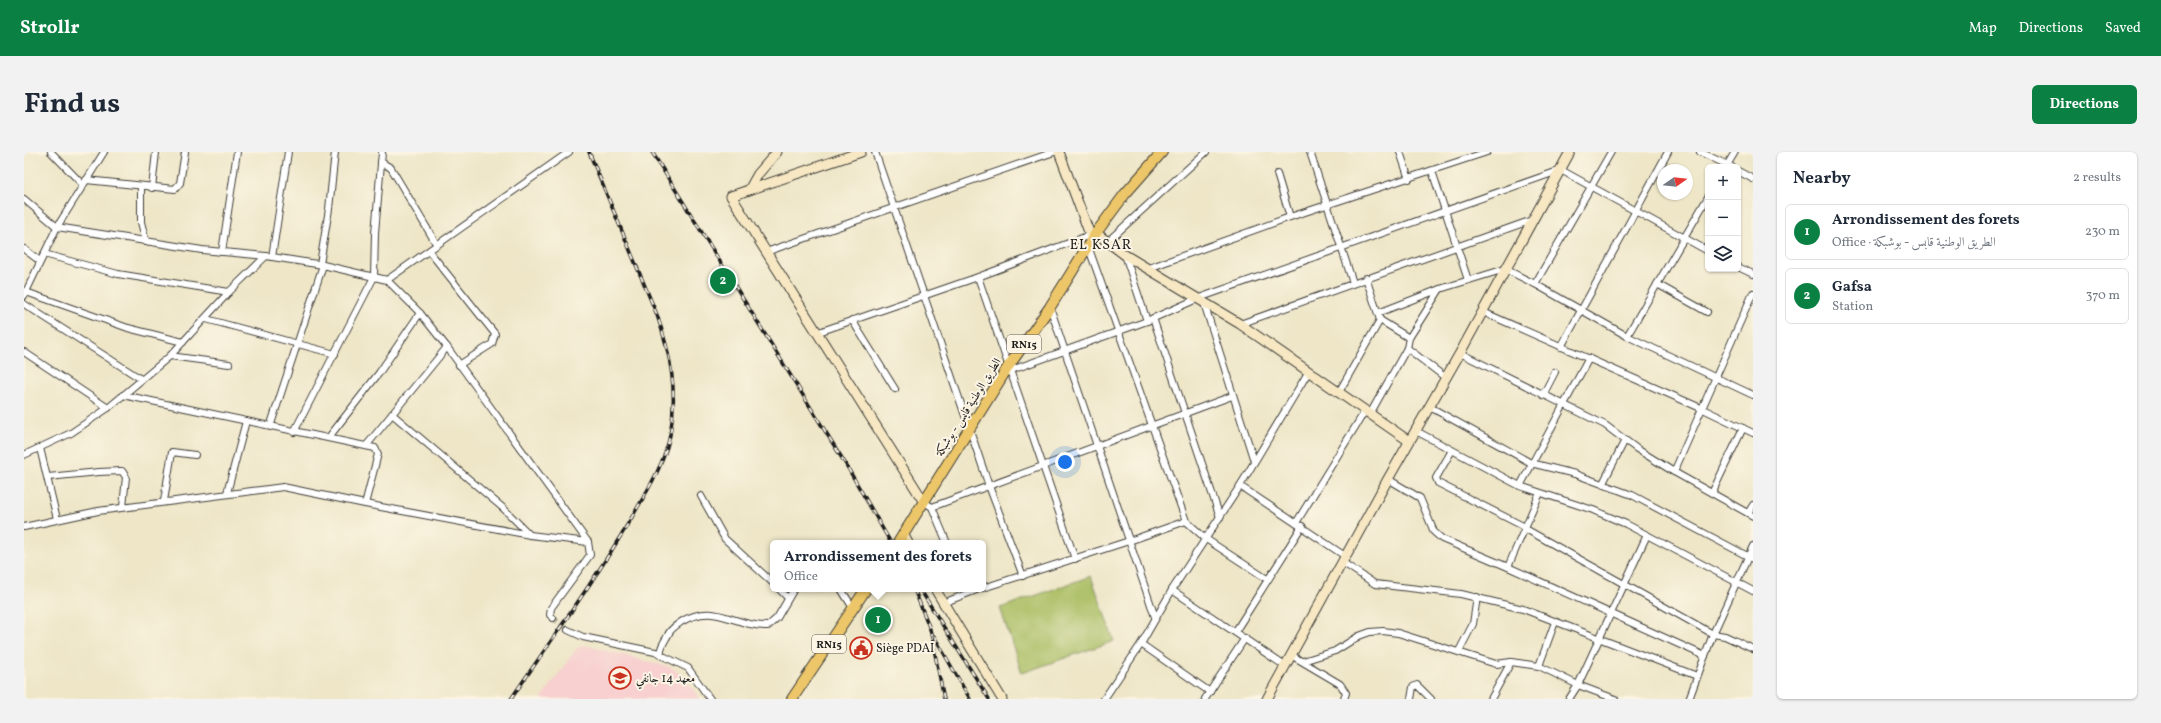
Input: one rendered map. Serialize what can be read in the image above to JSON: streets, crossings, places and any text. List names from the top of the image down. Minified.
{"streets":{"main road":["RN15","الطريق الوطنية قابس - بوشبكة"]},"districts":["EL KSAR"],"places":{"public building":["Siège PDAI"],"school or university":["معهد 14 جانفي"]},"north":"right","page":{"header":"Strollr","nav":["Map","Directions","Saved"],"title":"Find us","buttons":"Directions","heading":["Nearby","2 results"],"map_buttons":["+","−"],"list":[{"mark":"1","name":"Arrondissement des forets","note":"Office · الطريق الوطنية قابس - بوشبكة","value":"230 m"},{"mark":"2","name":"Gafsa","note":"Station","value":"370 m"}],"pins":["2","1"],"popup":["Arrondissement des forets","Office"]}}
